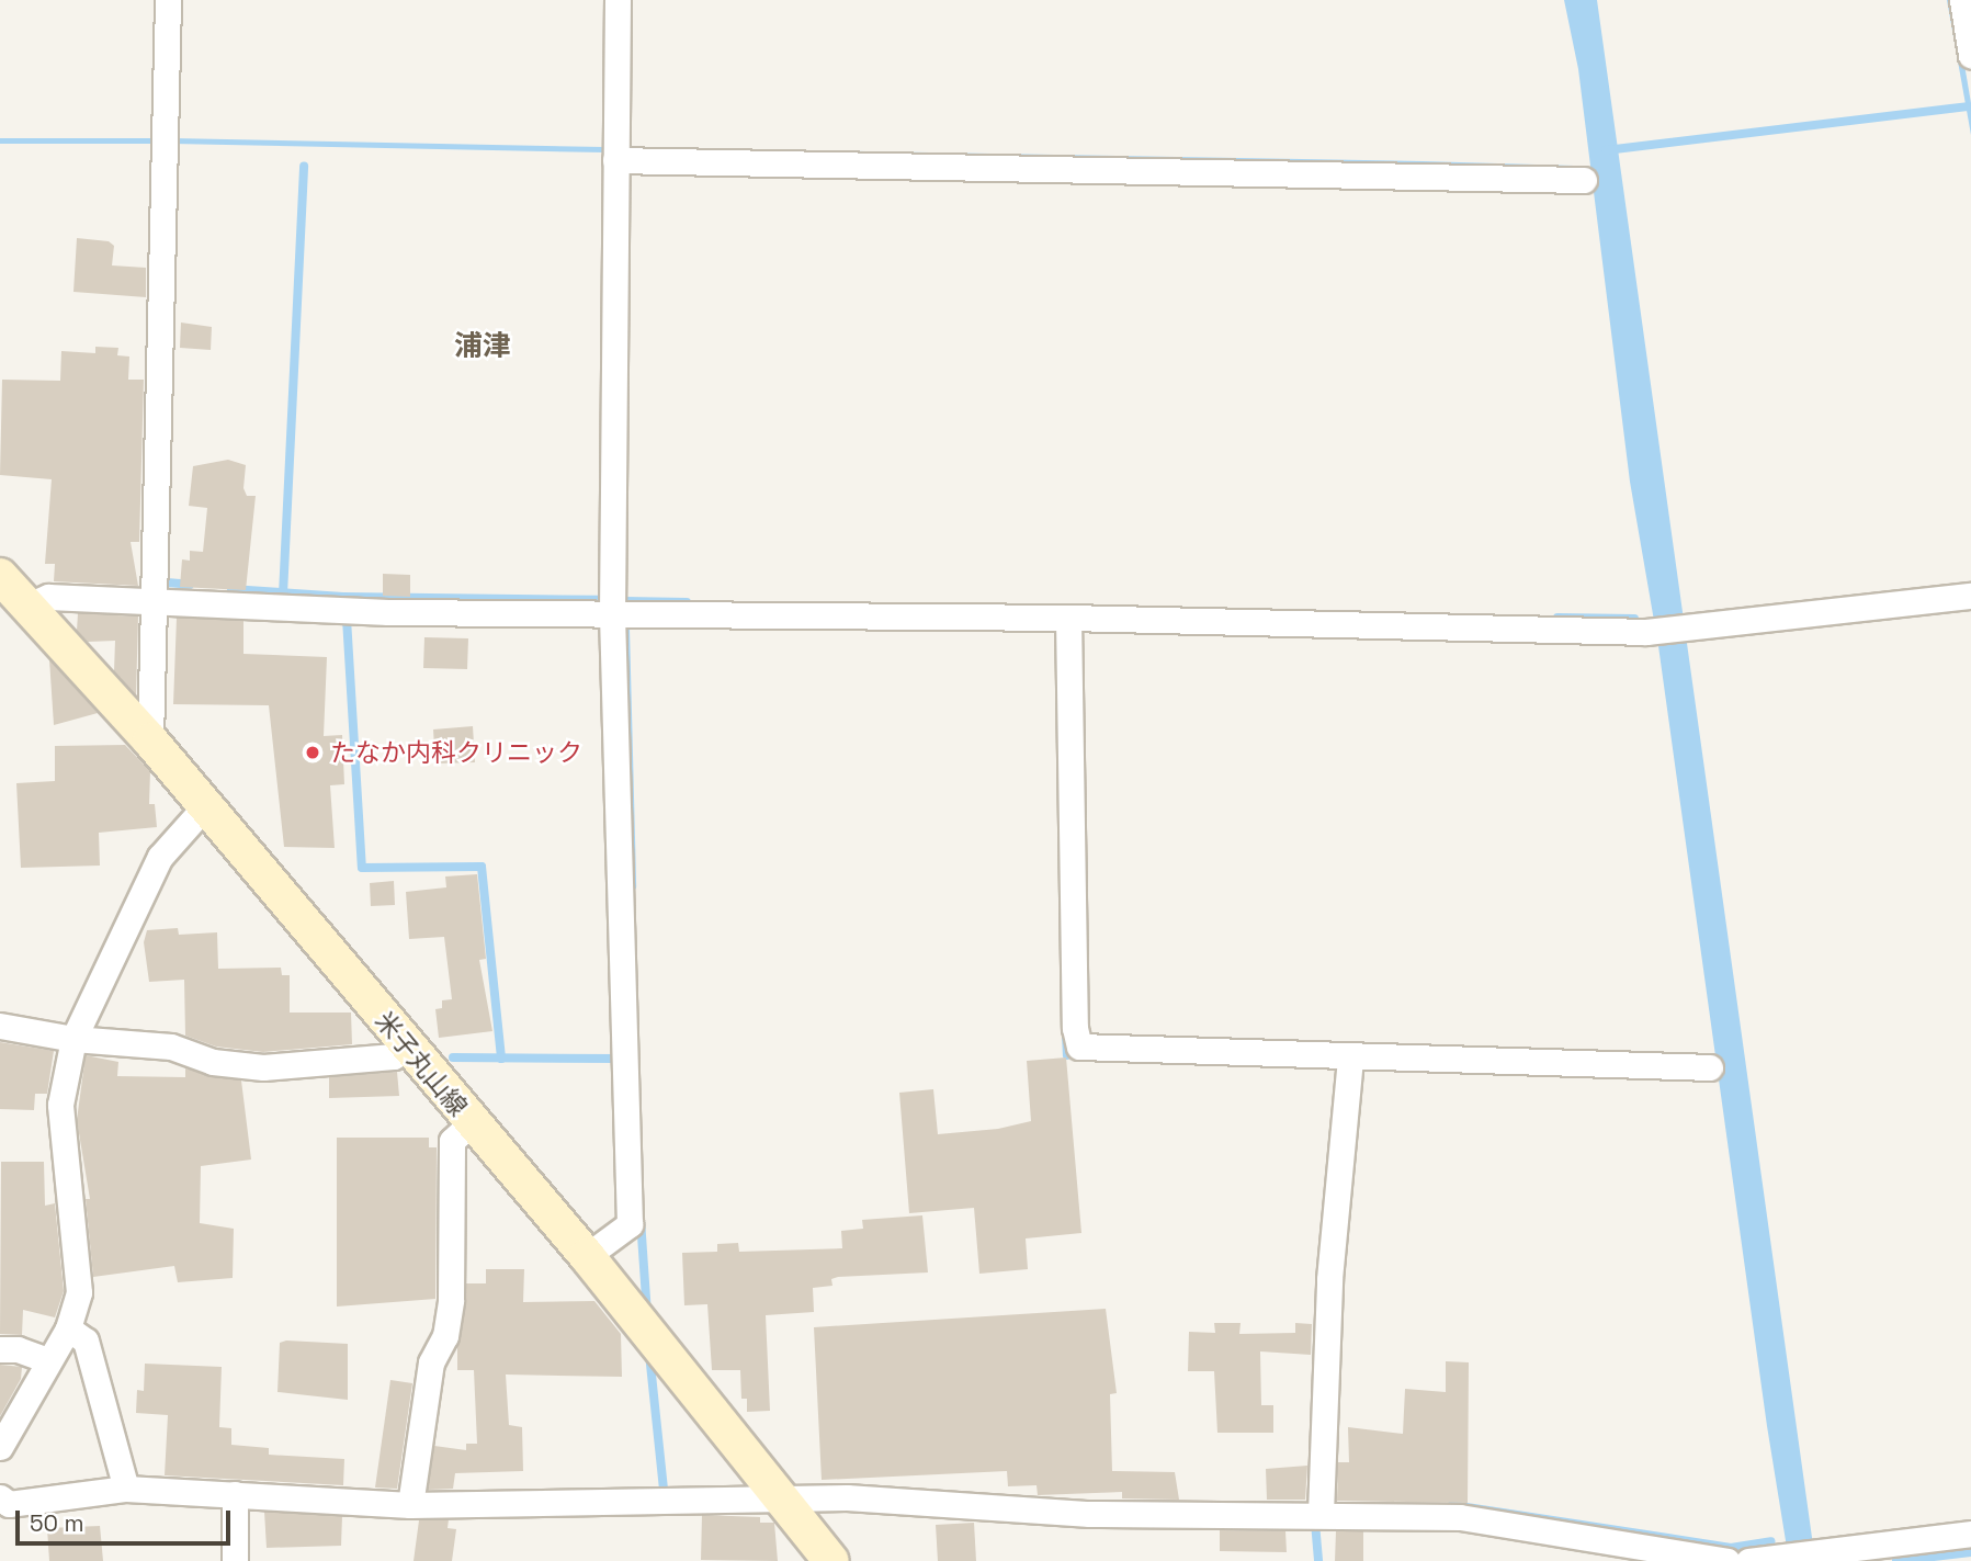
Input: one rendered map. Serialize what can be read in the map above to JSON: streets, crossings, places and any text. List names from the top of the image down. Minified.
{"streets":{"main road":["米子丸山線"]},"districts":["浦津"],"places":["たなか内科クリニック"],"scale_bar":"50 m"}
